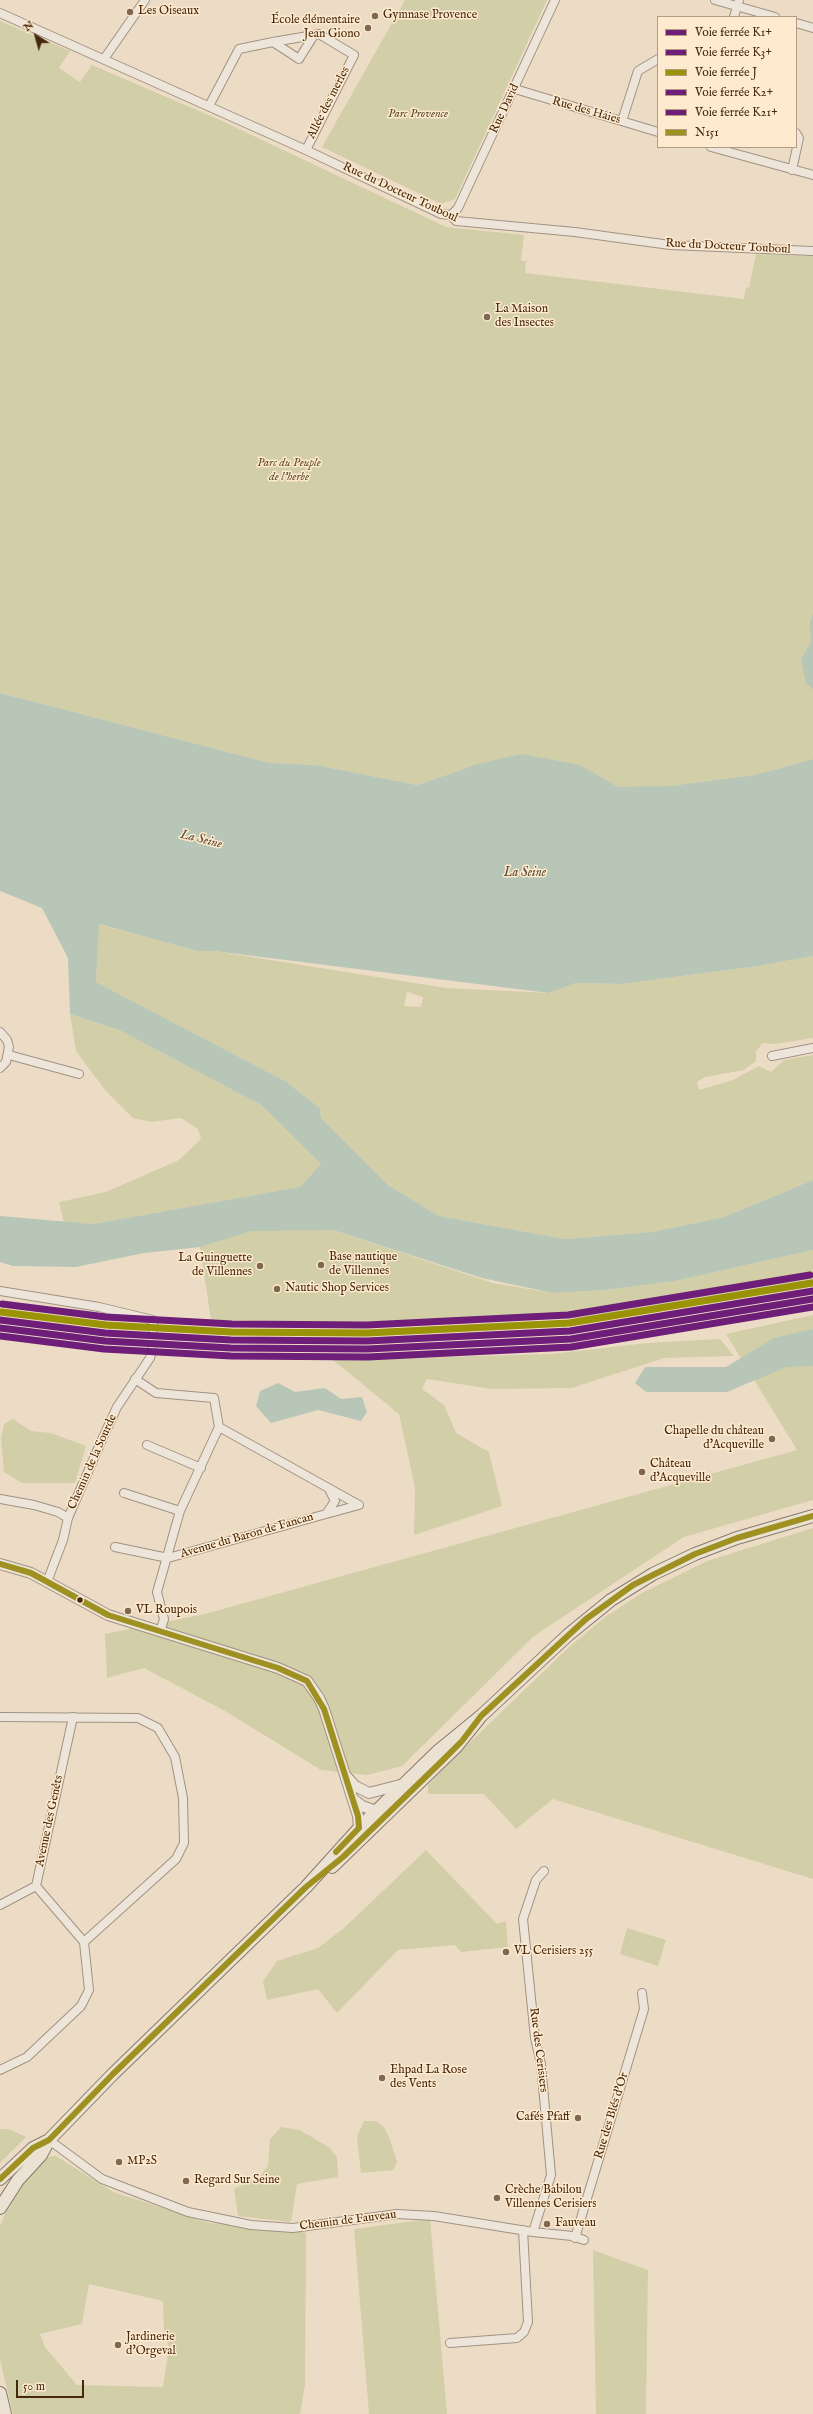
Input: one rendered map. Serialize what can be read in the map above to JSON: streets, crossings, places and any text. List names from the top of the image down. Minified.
{"streets":{"street":["Allée des merles","Rue David","Rue des Haies","Rue du Docteur Touboul","Chemin de la Sourde","Avenue du Baron de Fancan","Avenue des Genêts","Rue des Cerisiers","Rue des Blés d'Or","Chemin de Fauveau"]},"crossings":[["Allée des merles","Rue du Docteur Touboul"],["Rue David","Rue des Haies"],["Rue David","Rue du Docteur Touboul"],["Rue des Cerisiers","Chemin de Fauveau"],["Rue des Blés d'Or","Chemin de Fauveau"]],"water":["La Seine"],"parks":["Parc Provence","Parc du Peuple de l'herbe"],"places":["Les Oiseaux","Gymnase Provence","École élémentaire Jean Giono","La Maison des Insectes","Base nautique de Villennes","La Guinguette de Villennes","Nautic Shop Services","Chapelle du château d'Acqueville","Château d'Acqueville","VL Roupois","VL Cerisiers 255","Ehpad La Rose des Vents","Cafés Pfaff","MP2S","Regard Sur Seine","Crèche Babilou Villennes Cerisiers","Fauveau","Jardinerie d'Orgeval"],"lines":["rail line K21+","rail line J","rail line K1+","rail line K3+","rail line K2+","transit line N151"],"legend":["Voie ferrée K1+","Voie ferrée K3+","Voie ferrée J","Voie ferrée K2+","Voie ferrée K21+","N151"],"scale_bar":"50 m","north":"top left"}
